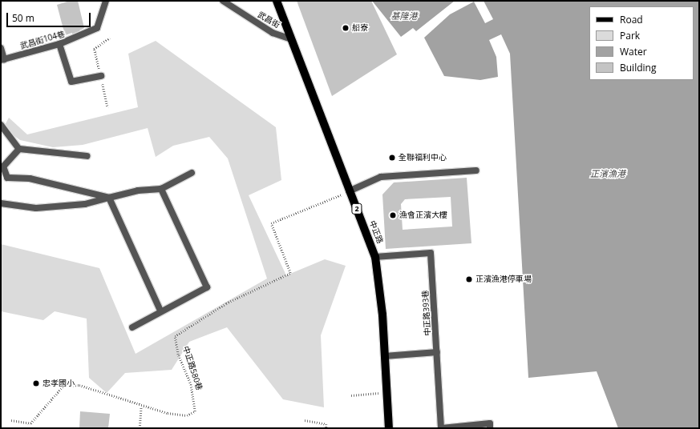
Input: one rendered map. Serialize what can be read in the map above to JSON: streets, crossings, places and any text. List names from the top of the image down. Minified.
{"streets":{"main road":["2","中正路"],"lane":["武昌街","武昌街104巷","中正路393巷"],"path":["中正路580巷"]},"crossings":[["武昌街","中正路"],["中正路","中正路393巷"],["中正路","中正路580巷"]],"water":["基隆港","正濱漁港"],"places":["船寮","全聯福利中心","漁會正濱大樓","正濱漁港停車場","忠孝國小"],"legend":["Road","Park","Water","Building"],"scale_bar":"50 m"}
